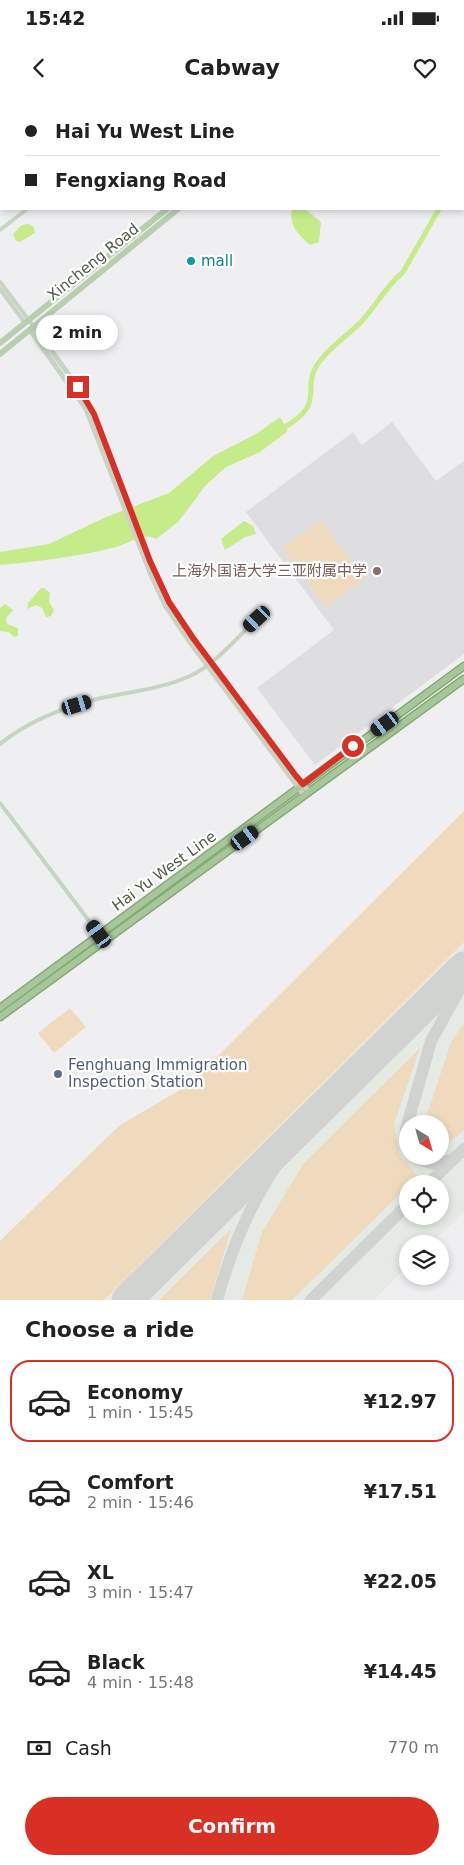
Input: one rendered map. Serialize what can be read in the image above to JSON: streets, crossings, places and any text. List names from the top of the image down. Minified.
{"streets":{"highway":["Hai Yu West Line"],"main road":["Xincheng Road"]},"places":["mall","上海外国语大学三亚附属中学","Fenghuang Immigration Inspection Station"],"north":"bottom right","page":{"status":"15:42","header":"Cabway","banner":["Hai Yu West Line","Fengxiang Road"],"bubble":"2 min","heading":"Choose a ride","list":[{"name":"Economy","note":"1 min · 15:45","value":"¥12.97"},{"name":"Comfort","note":"2 min · 15:46","value":"¥17.51"},{"name":"XL","note":"3 min · 15:47","value":"¥22.05"},{"name":"Black","note":"4 min · 15:48","value":"¥14.45"}],"pay":["Cash","770 m"],"buttons":"Confirm"}}
